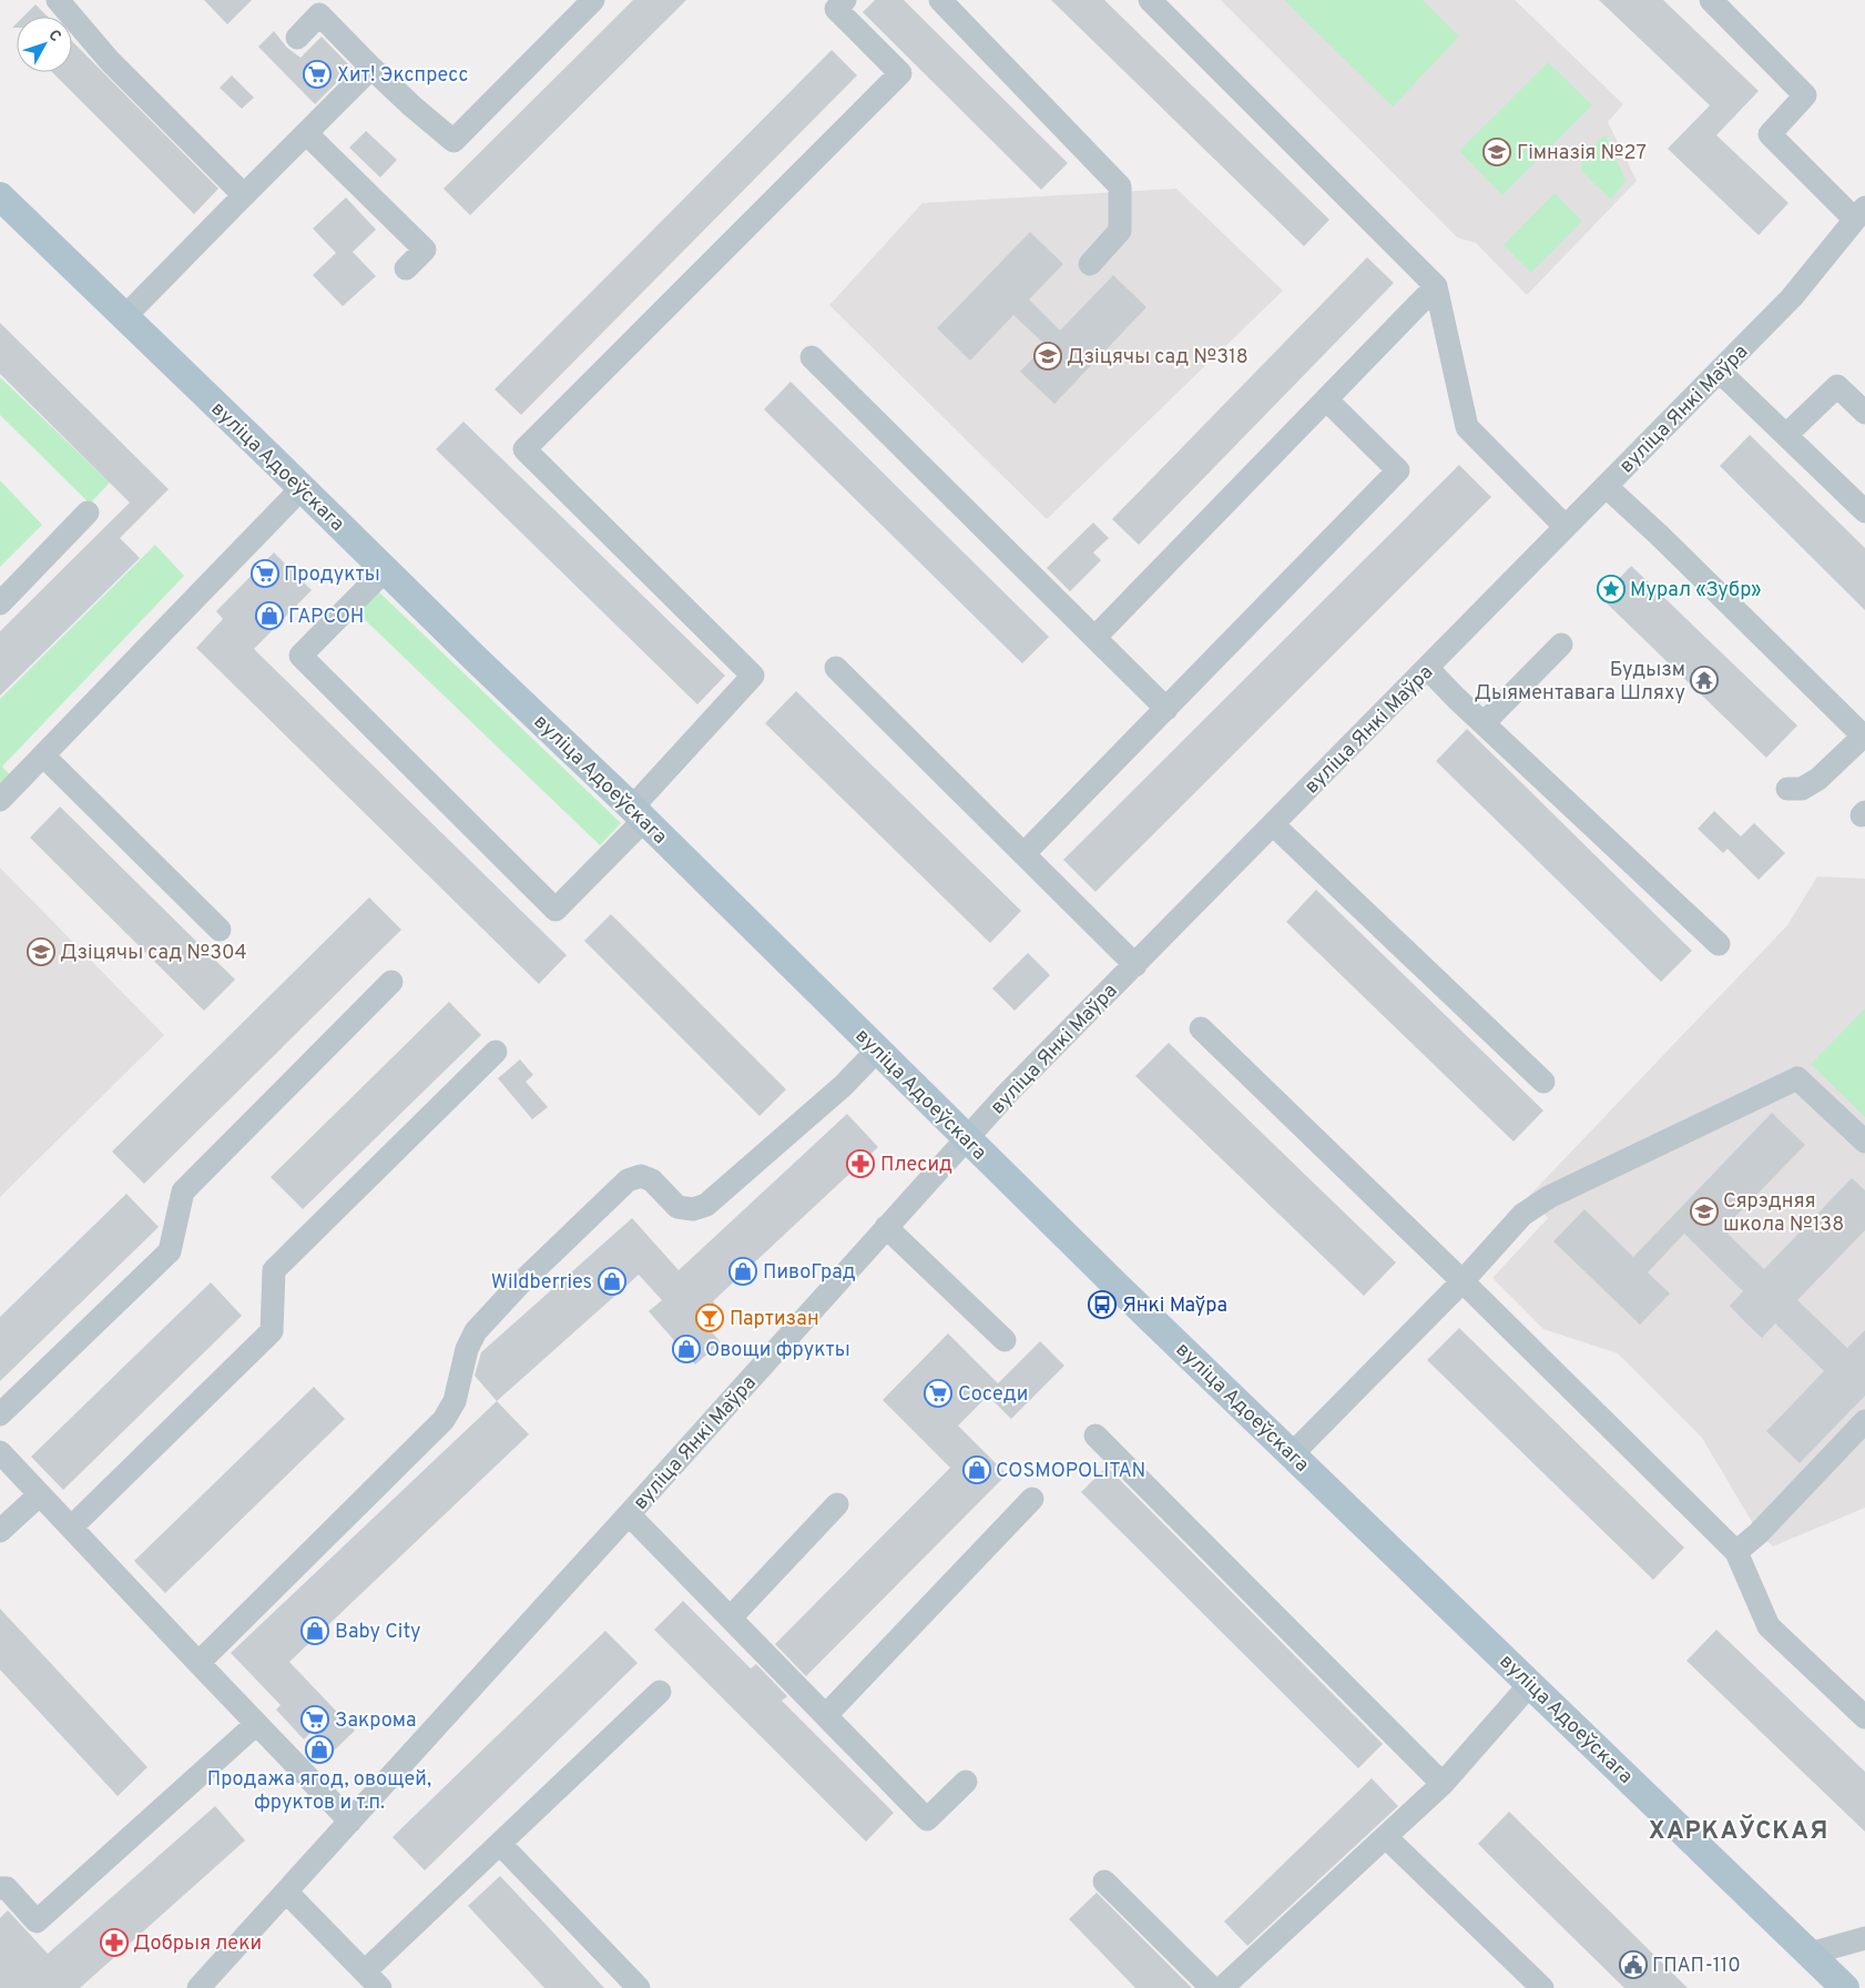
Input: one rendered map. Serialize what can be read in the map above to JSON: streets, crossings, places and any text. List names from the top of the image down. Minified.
{"streets":{"main road":["вуліца Адоеўскага"],"street":["вуліца Янкі Маўра"]},"crossings":[["вуліца Янкі Маўра","вуліца Адоеўскага"]],"districts":["ХАРКАЎСКАЯ"],"places":{"supermarket":["Хит! Экспресс","Продукты","Соседи","Закрома"],"school or university":["Гімназія №27","Дзіцячы сад №318","Дзіцячы сад №304","Сярэдняя школа №138"],"place":["Мурал «Зубр»"],"shop":["ГАРСОН","ПивоГрад","Wildberries","Овощи фрукты","COSMOPOLITAN","Baby City","Продажа ягод, овощей, фруктов и т.п."],"temple":["Будызм Дыяментавага Шляху"],"pharmacy":["Плесид","Добрыя леки"],"bus stop":["Янкі Маўра"],"bar":["Партизан"],"public building":["ГПАП-110"]},"north":"top right"}
